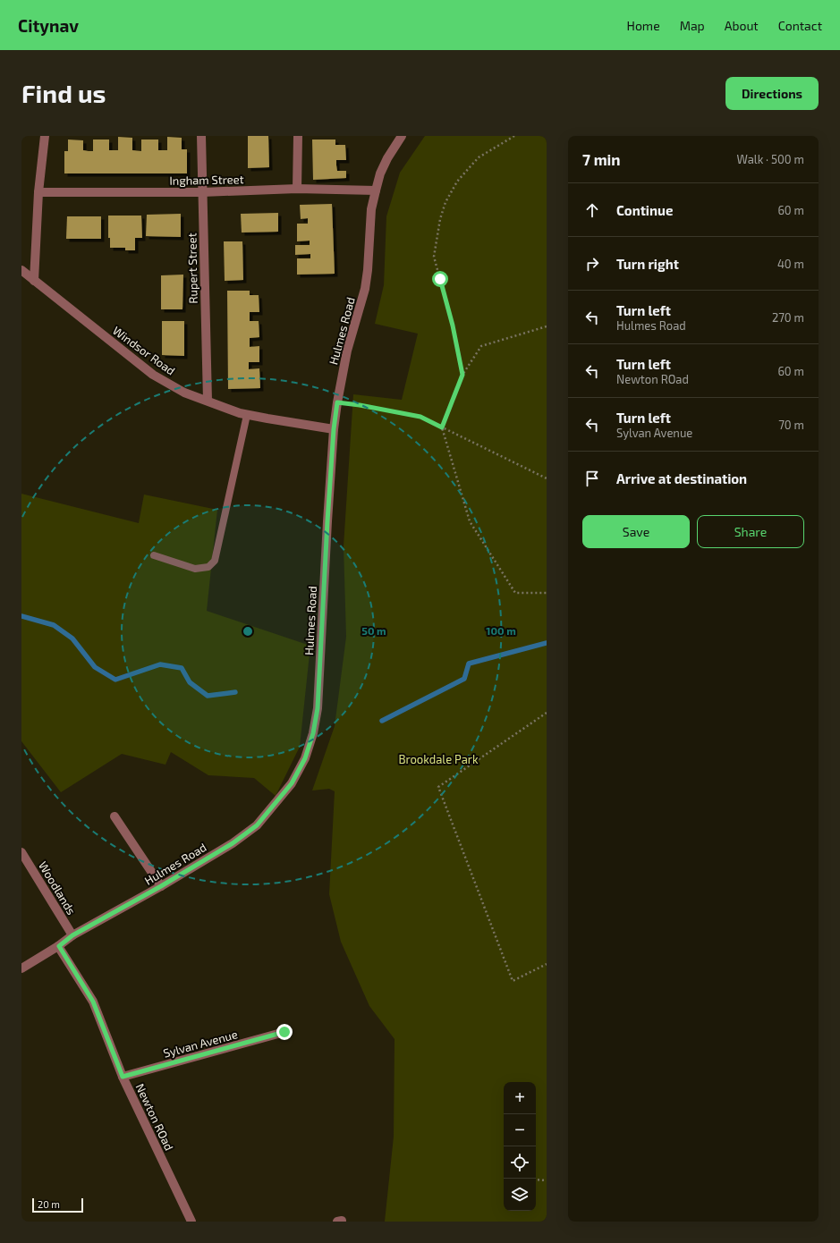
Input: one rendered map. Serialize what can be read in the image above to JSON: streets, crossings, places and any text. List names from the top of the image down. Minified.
{"streets":{"street":["Ingham Street","Rupert Street","Hulmes Road","Windsor Road","Woodlands","Sylvan Avenue","Newton ROad"]},"crossings":[["Ingham Street","Rupert Street"],["Ingham Street","Hulmes Road"],["Rupert Street","Windsor Road"],["Hulmes Road","Windsor Road"],["Hulmes Road","Woodlands"],["Hulmes Road","Newton ROad"],["Sylvan Avenue","Newton ROad"]],"parks":["Brookdale Park"],"scale_bar":"20 m","page":{"header":"Citynav","nav":["Home","Map","About","Contact"],"buttons":["Directions",["Save","Share"]],"title":"Find us","heading":["7 min","Walk · 500 m"],"list":[["Continue","60 m"],["Turn right","40 m"],["Turn left","Hulmes Road","270 m"],["Turn left","Newton ROad","60 m"],["Turn left","Sylvan Avenue","70 m"],"Arrive at destination"],"map_buttons":["+","−"],"scale":"20 m"},"rings":["50 m","100 m"]}
